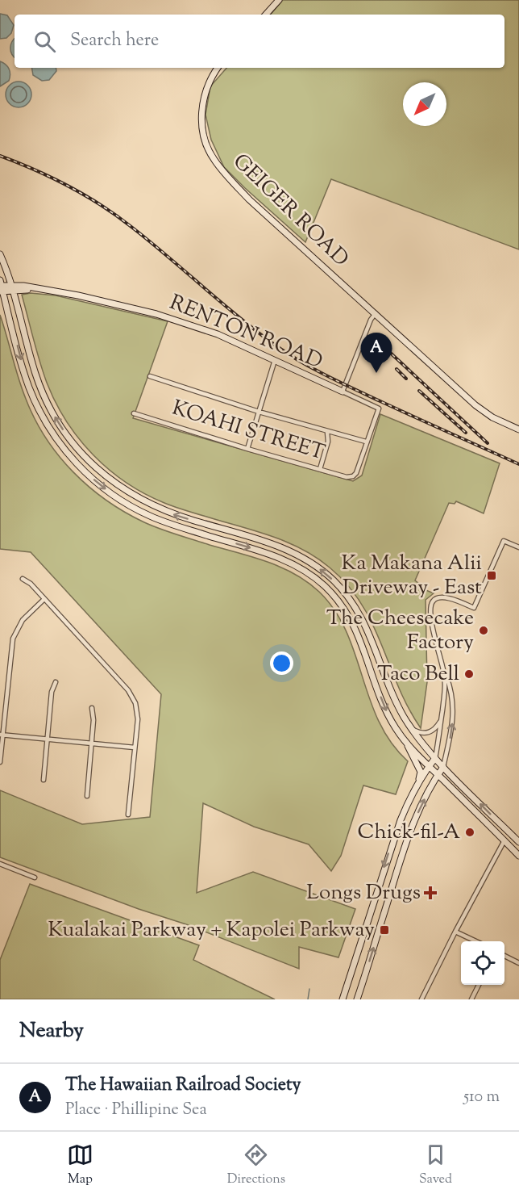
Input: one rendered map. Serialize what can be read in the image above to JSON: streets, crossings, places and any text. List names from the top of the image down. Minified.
{"streets":{"main road":["GEIGER ROAD","RENTON ROAD"],"street":["KOAHI STREET"]},"crossings":[["RENTON ROAD","KOAHI STREET"]],"places":{"transit":["Ka Makana Alii Driveway - East","Kualakai Parkway + Kapolei Parkway"],"other":["The Cheesecake Factory","Taco Bell","Chick-fil-A"],"health":["Longs Drugs"]},"north":"bottom left","page":{"search":"Search here","pins":"A","heading":"Nearby","list":[{"mark":"A","name":"The Hawaiian Railroad Society","note":"Place · Phillipine Sea","value":"510 m"}],"nav":["Map","Directions","Saved"]}}
